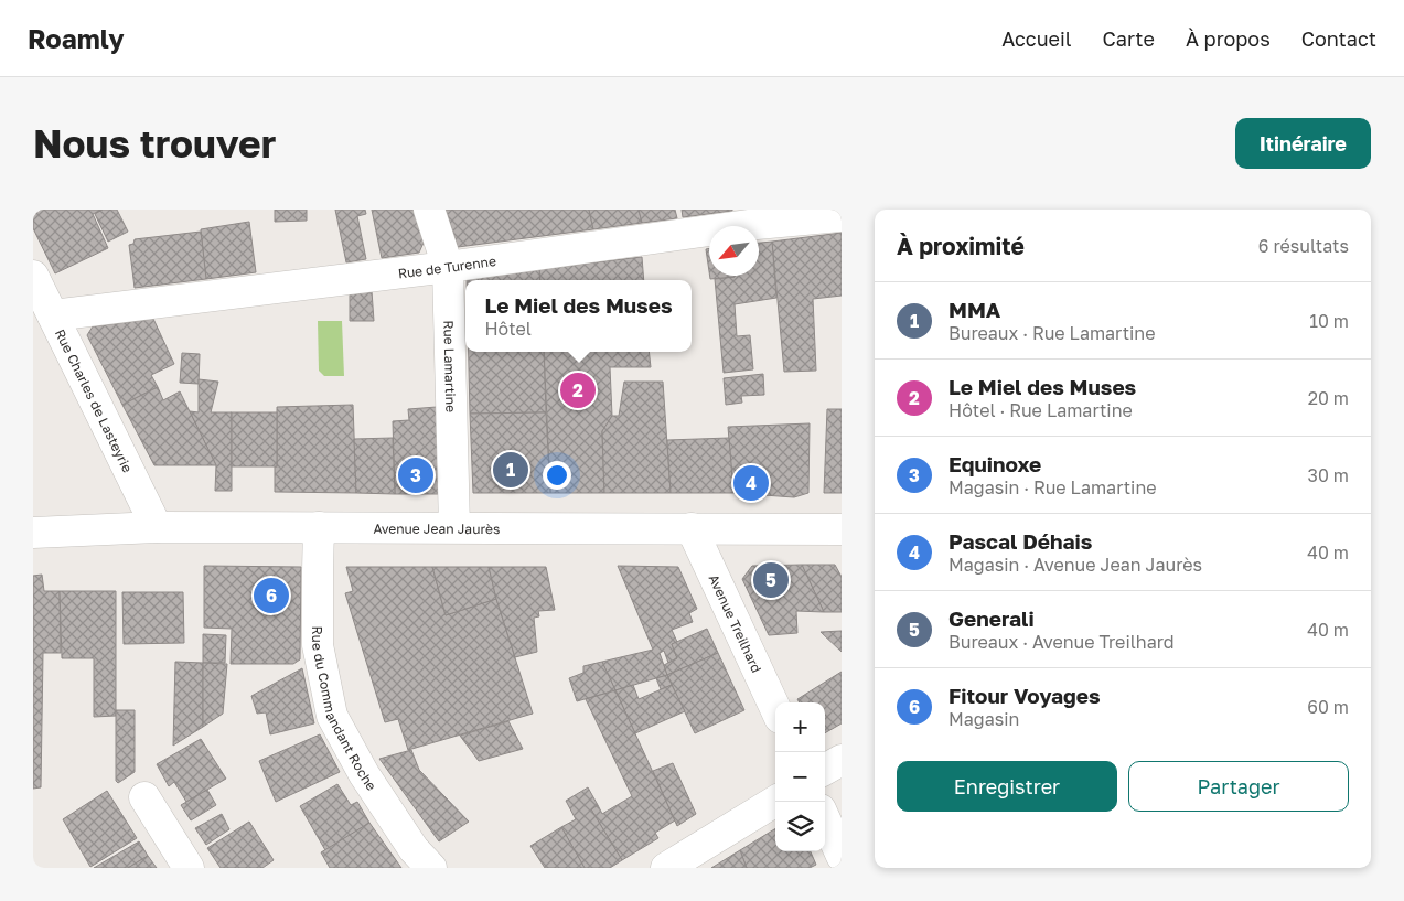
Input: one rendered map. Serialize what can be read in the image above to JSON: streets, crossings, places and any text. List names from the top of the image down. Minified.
{"streets":{"street":["Rue de Turenne","Rue Lamartine","Rue Charles de Lasteyrie","Avenue Jean Jaurès","Avenue Treilhard","Rue du Commandant Roche"]},"crossings":[["Rue de Turenne","Rue Lamartine"],["Rue de Turenne","Rue Charles de Lasteyrie"],["Rue Lamartine","Avenue Jean Jaurès"],["Rue Charles de Lasteyrie","Avenue Jean Jaurès"],["Avenue Jean Jaurès","Avenue Treilhard"],["Avenue Jean Jaurès","Rue du Commandant Roche"]],"north":"bottom left","page":{"header":"Roamly","nav":["Accueil","Carte","À propos","Contact"],"buttons":["Itinéraire",["Enregistrer","Partager"]],"title":"Nous trouver","heading":["À proximité","6 résultats"],"popup":["Le Miel des Muses","Hôtel"],"list":[{"mark":"1","name":"MMA","note":"Bureaux · Rue Lamartine","value":"10 m"},{"mark":"2","name":"Le Miel des Muses","note":"Hôtel · Rue Lamartine","value":"20 m"},{"mark":"3","name":"Equinoxe","note":"Magasin · Rue Lamartine","value":"30 m"},{"mark":"4","name":"Pascal Déhais","note":"Magasin · Avenue Jean Jaurès","value":"40 m"},{"mark":"5","name":"Generali","note":"Bureaux · Avenue Treilhard","value":"40 m"},{"mark":"6","name":"Fitour Voyages","note":"Magasin","value":"60 m"}],"pins":["2","1","3","4","5","6"],"map_buttons":["+","−"]}}
